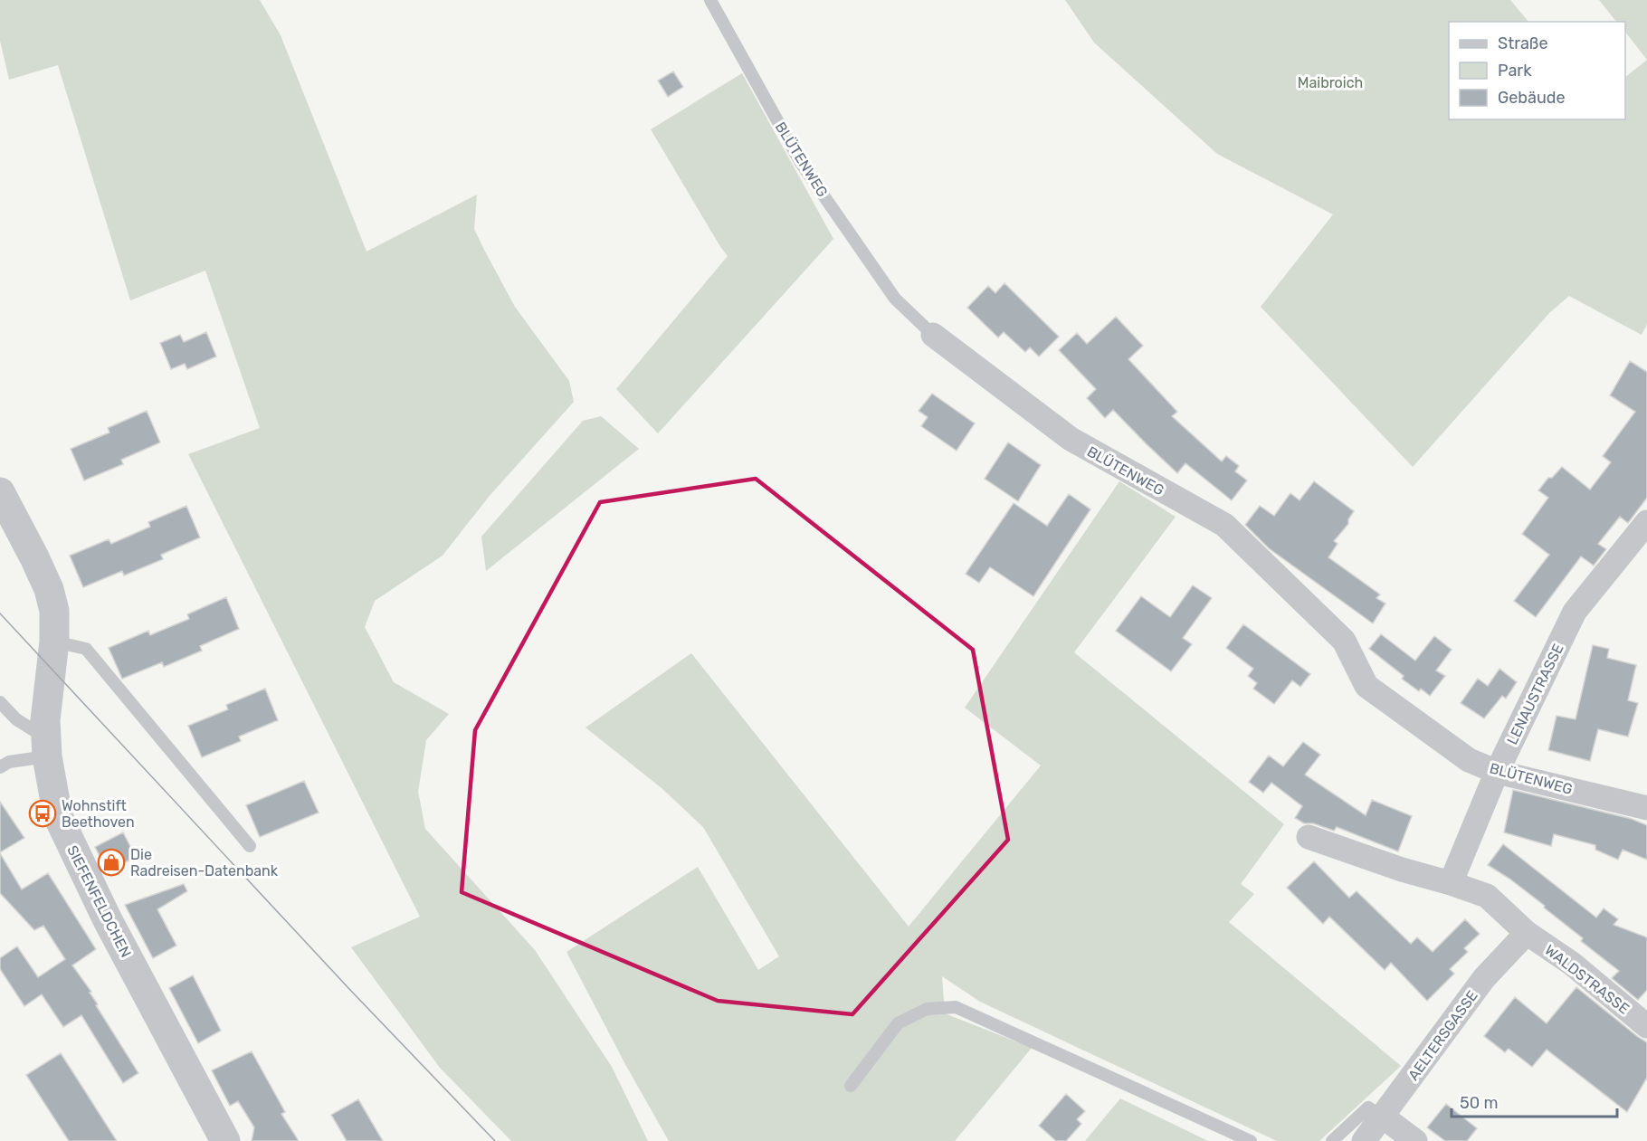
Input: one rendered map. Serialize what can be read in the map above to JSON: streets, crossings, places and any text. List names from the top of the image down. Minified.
{"streets":{"street":["BLÜTENWEG","LENAUSTRASSE","SIEFENFELDCHEN","WALDSTRASSE","AELTERSGASSE"]},"crossings":[["BLÜTENWEG","LENAUSTRASSE"],["WALDSTRASSE","AELTERSGASSE"]],"parks":["Maibroich"],"places":{"bus stop":["Wohnstift Beethoven"],"shop":["Die Radreisen-Datenbank"]},"legend":["Straße","Park","Gebäude"],"scale_bar":"50 m"}
